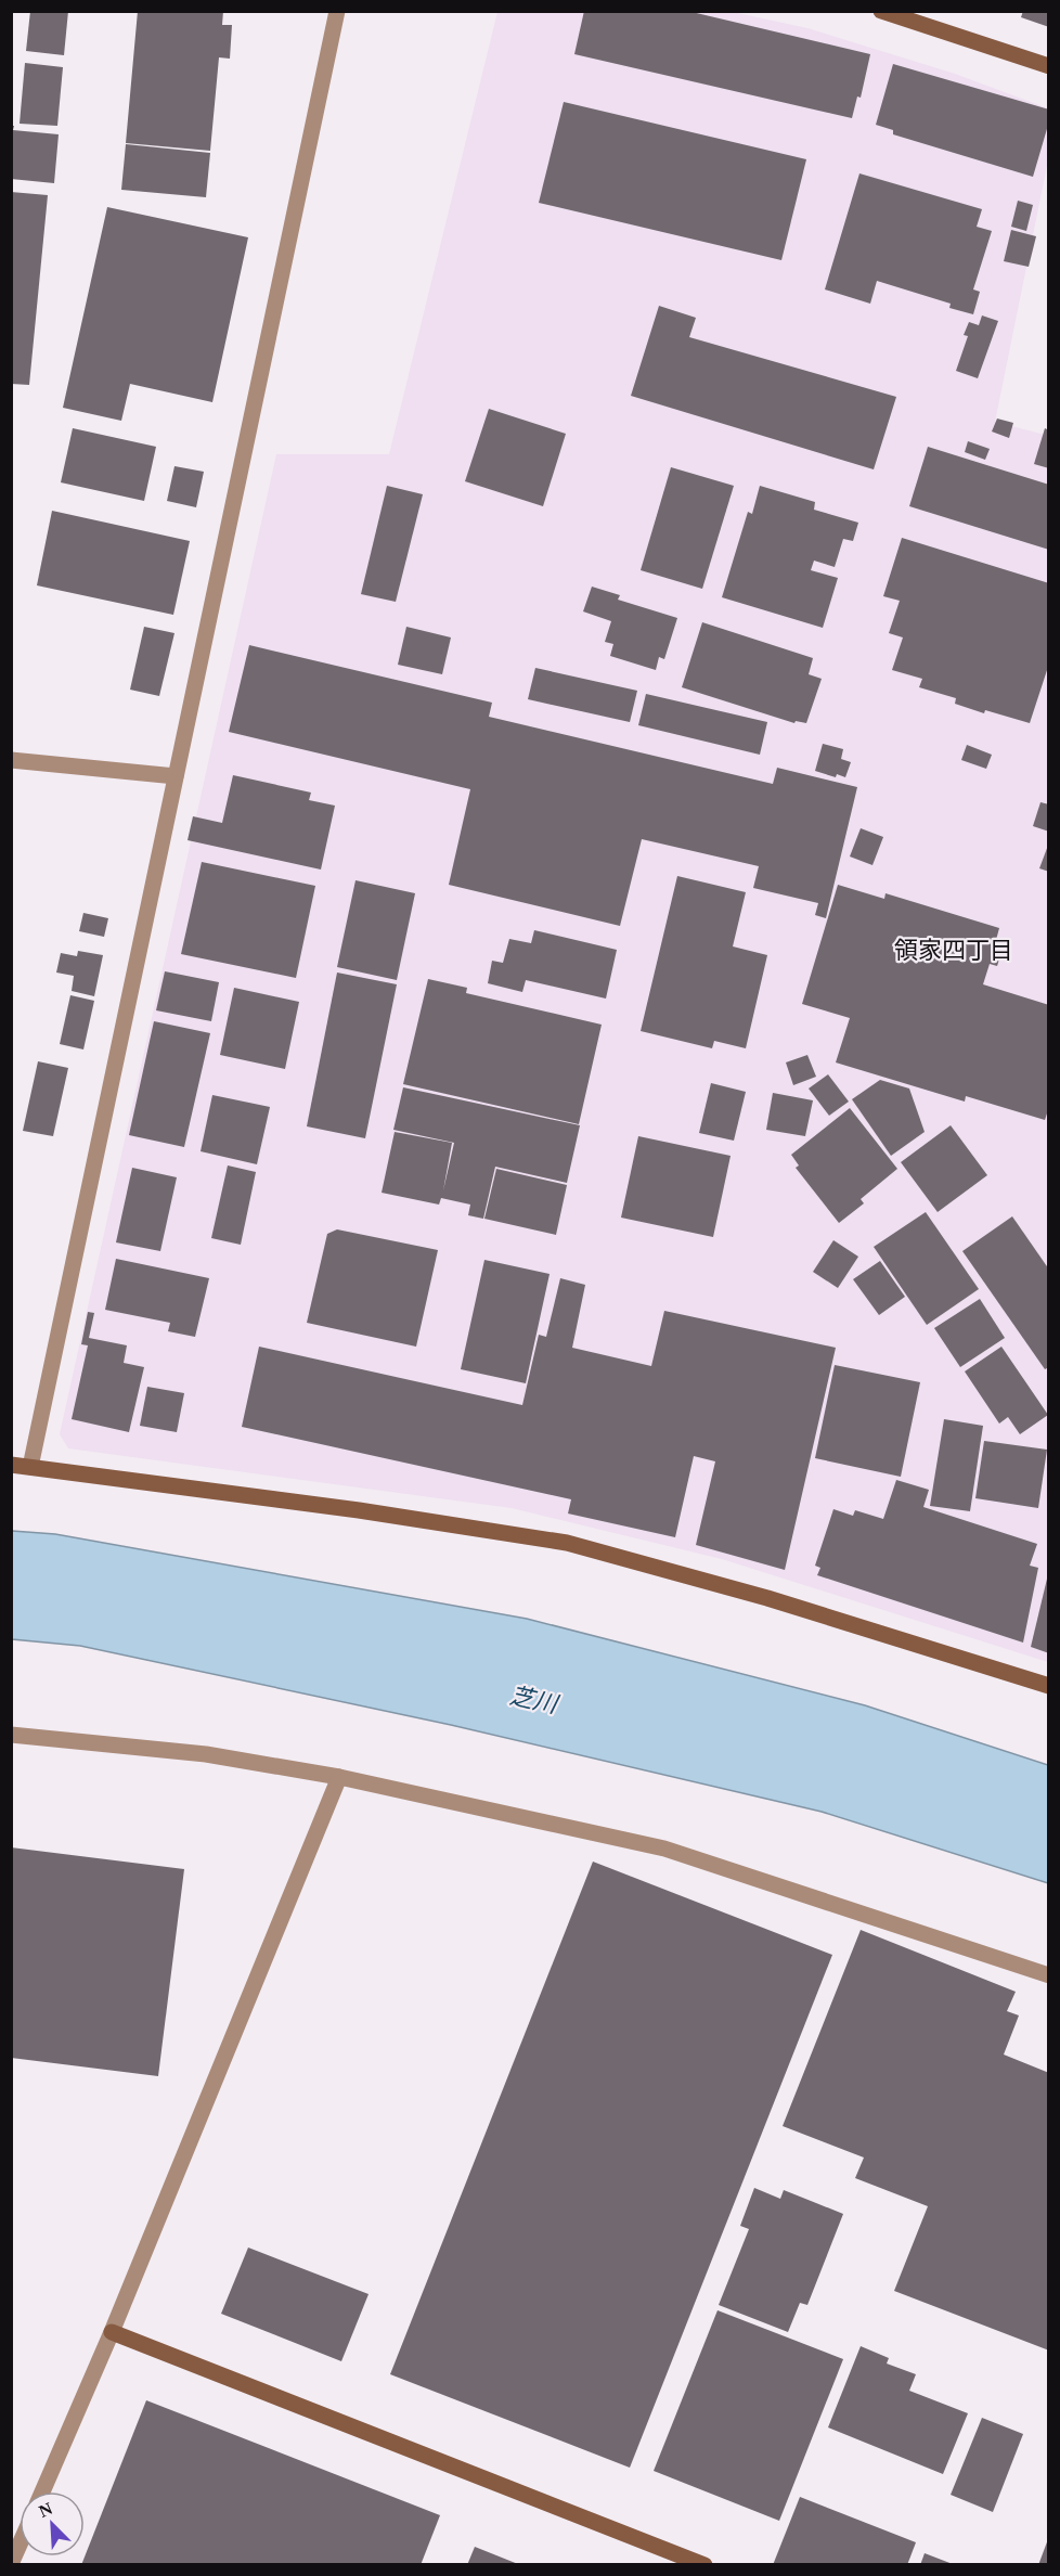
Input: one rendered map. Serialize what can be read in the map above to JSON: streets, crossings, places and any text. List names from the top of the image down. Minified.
{"districts":["領家四丁目"],"water":["芝川"],"north":"top left"}
